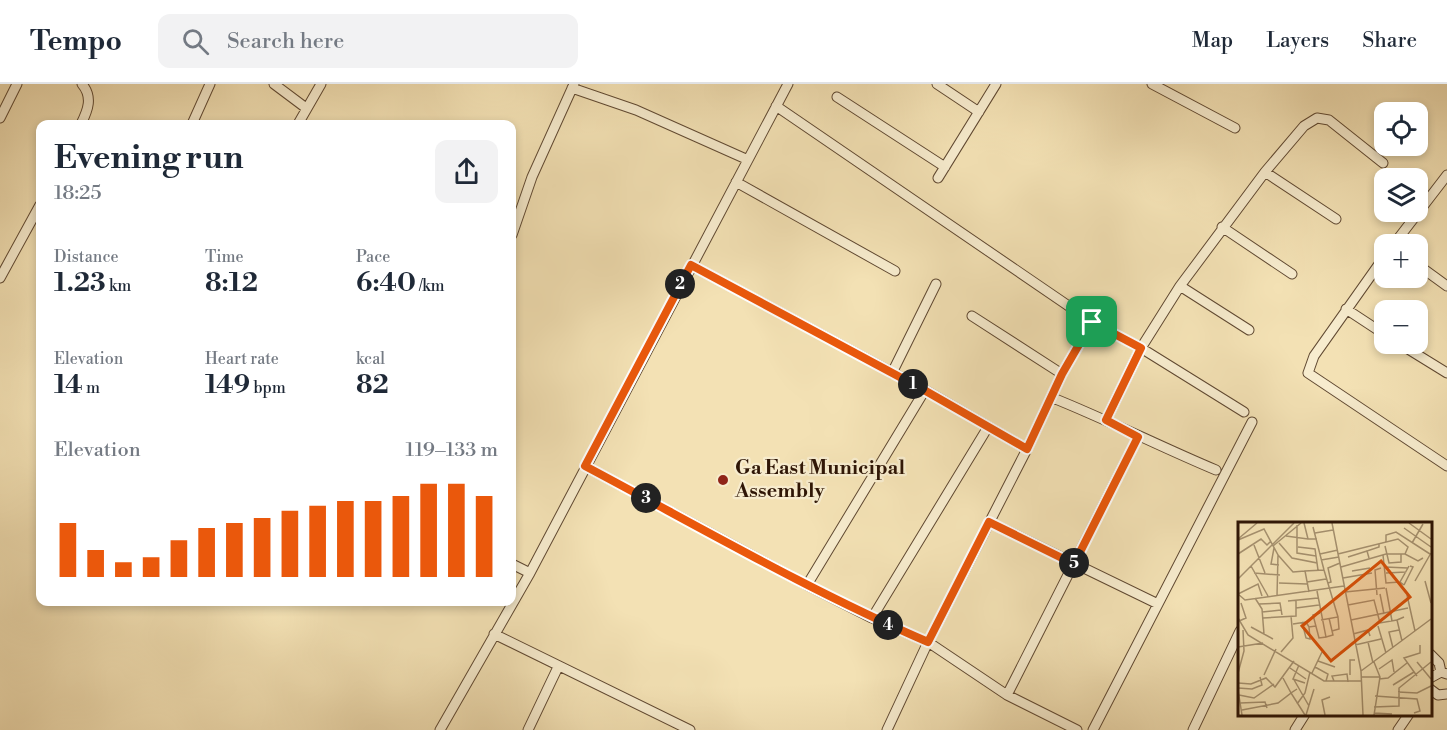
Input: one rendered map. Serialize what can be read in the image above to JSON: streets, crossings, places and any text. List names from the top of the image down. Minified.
{"places":["Ga East Municipal Assembly"],"page":{"header":"Tempo","search":"Search here","nav":["Map","Layers","Share"],"map_buttons":["+","−"],"heading":["Evening run","18:25"],"stats":[["Distance","1.23 km"],["Time","8:12"],["Pace","6:40 /km"],["Elevation","14 m"],["Heart rate","149 bpm"],["kcal","82"]],"pins":["2","1","3","5","4"],"chart":["Elevation","119–133 m"]}}
